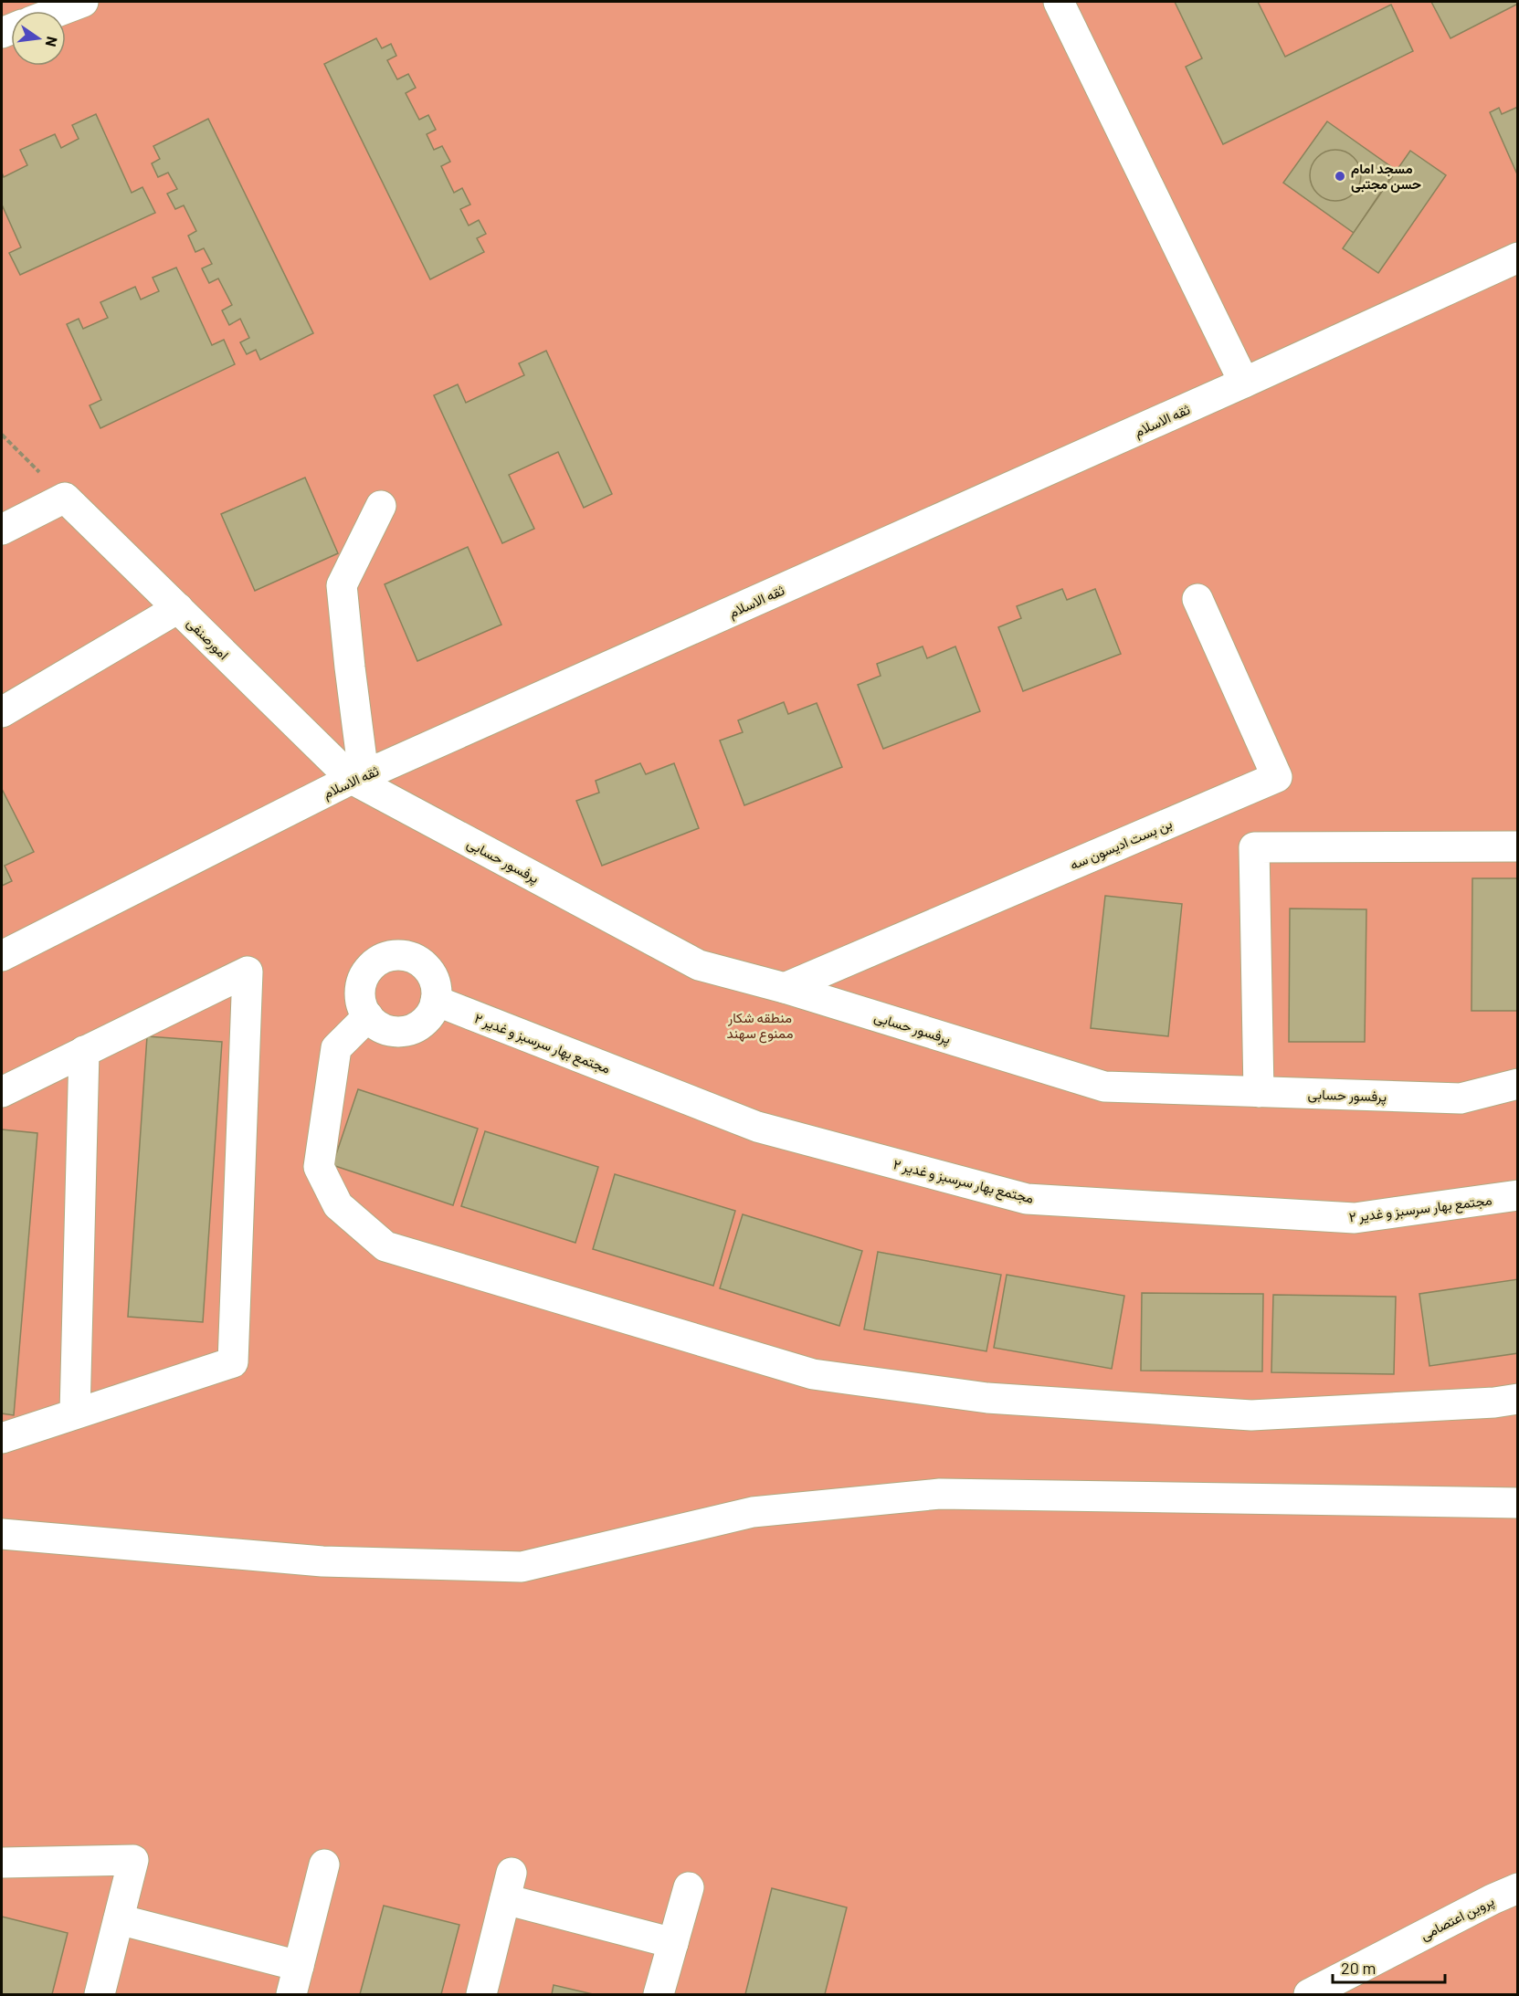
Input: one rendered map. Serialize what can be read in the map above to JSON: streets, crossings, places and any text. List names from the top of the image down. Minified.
{"streets":{"street":["ثقه الاسلام","امورصنفی","بن بست ادیسون سه","پرفسور حسابی","مجتمع بهار سرسبز و غدیر ۲","پروین اعتصامی"]},"crossings":[["ثقه الاسلام","امورصنفی"],["ثقه الاسلام","پرفسور حسابی"],["امورصنفی","پرفسور حسابی"],["بن بست ادیسون سه","پرفسور حسابی"]],"parks":["منطقه شکار ممنوع سهند"],"places":["مسجد امام حسن مجتبی"],"scale_bar":"20 m","north":"right"}
